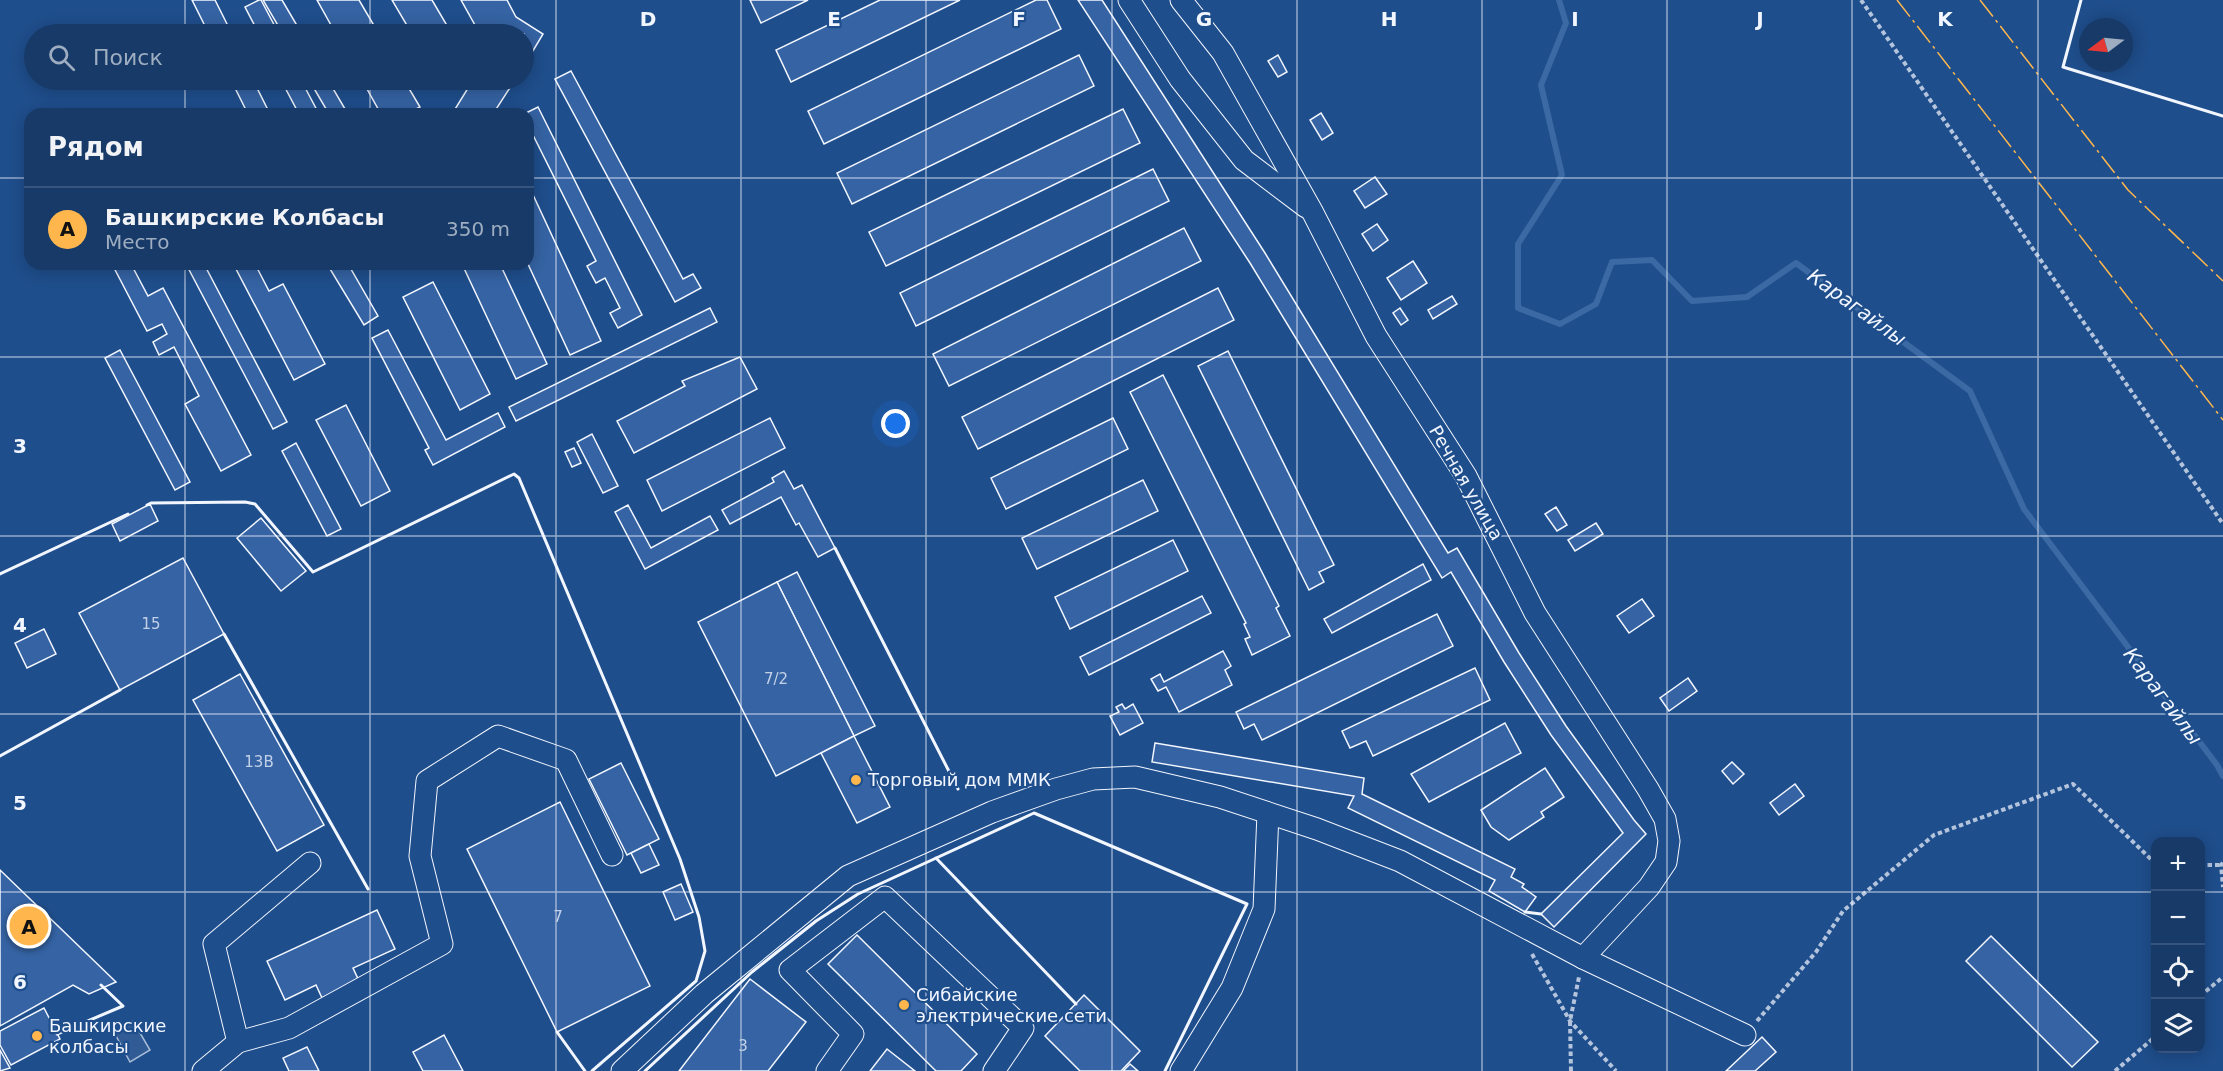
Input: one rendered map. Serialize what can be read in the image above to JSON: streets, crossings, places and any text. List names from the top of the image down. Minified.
{"streets":{"street":["Речная улица"]},"water":["Карагайлы"],"places":["Торговый дом ММК","Сибайские электрические сети","Башкирские колбасы"],"house_numbers":["15","7/2","13В","7","3"],"north":"left","page":{"search":"Поиск","heading":"Рядом","list":[{"mark":"A","name":"Башкирские Колбасы","note":"Место","value":"350 m"}],"map_buttons":["+","−"],"pins":"A"},"grid":{"columns":["D","E","F","G","H","I","J","K"],"rows":["3","4","5","6"]}}
